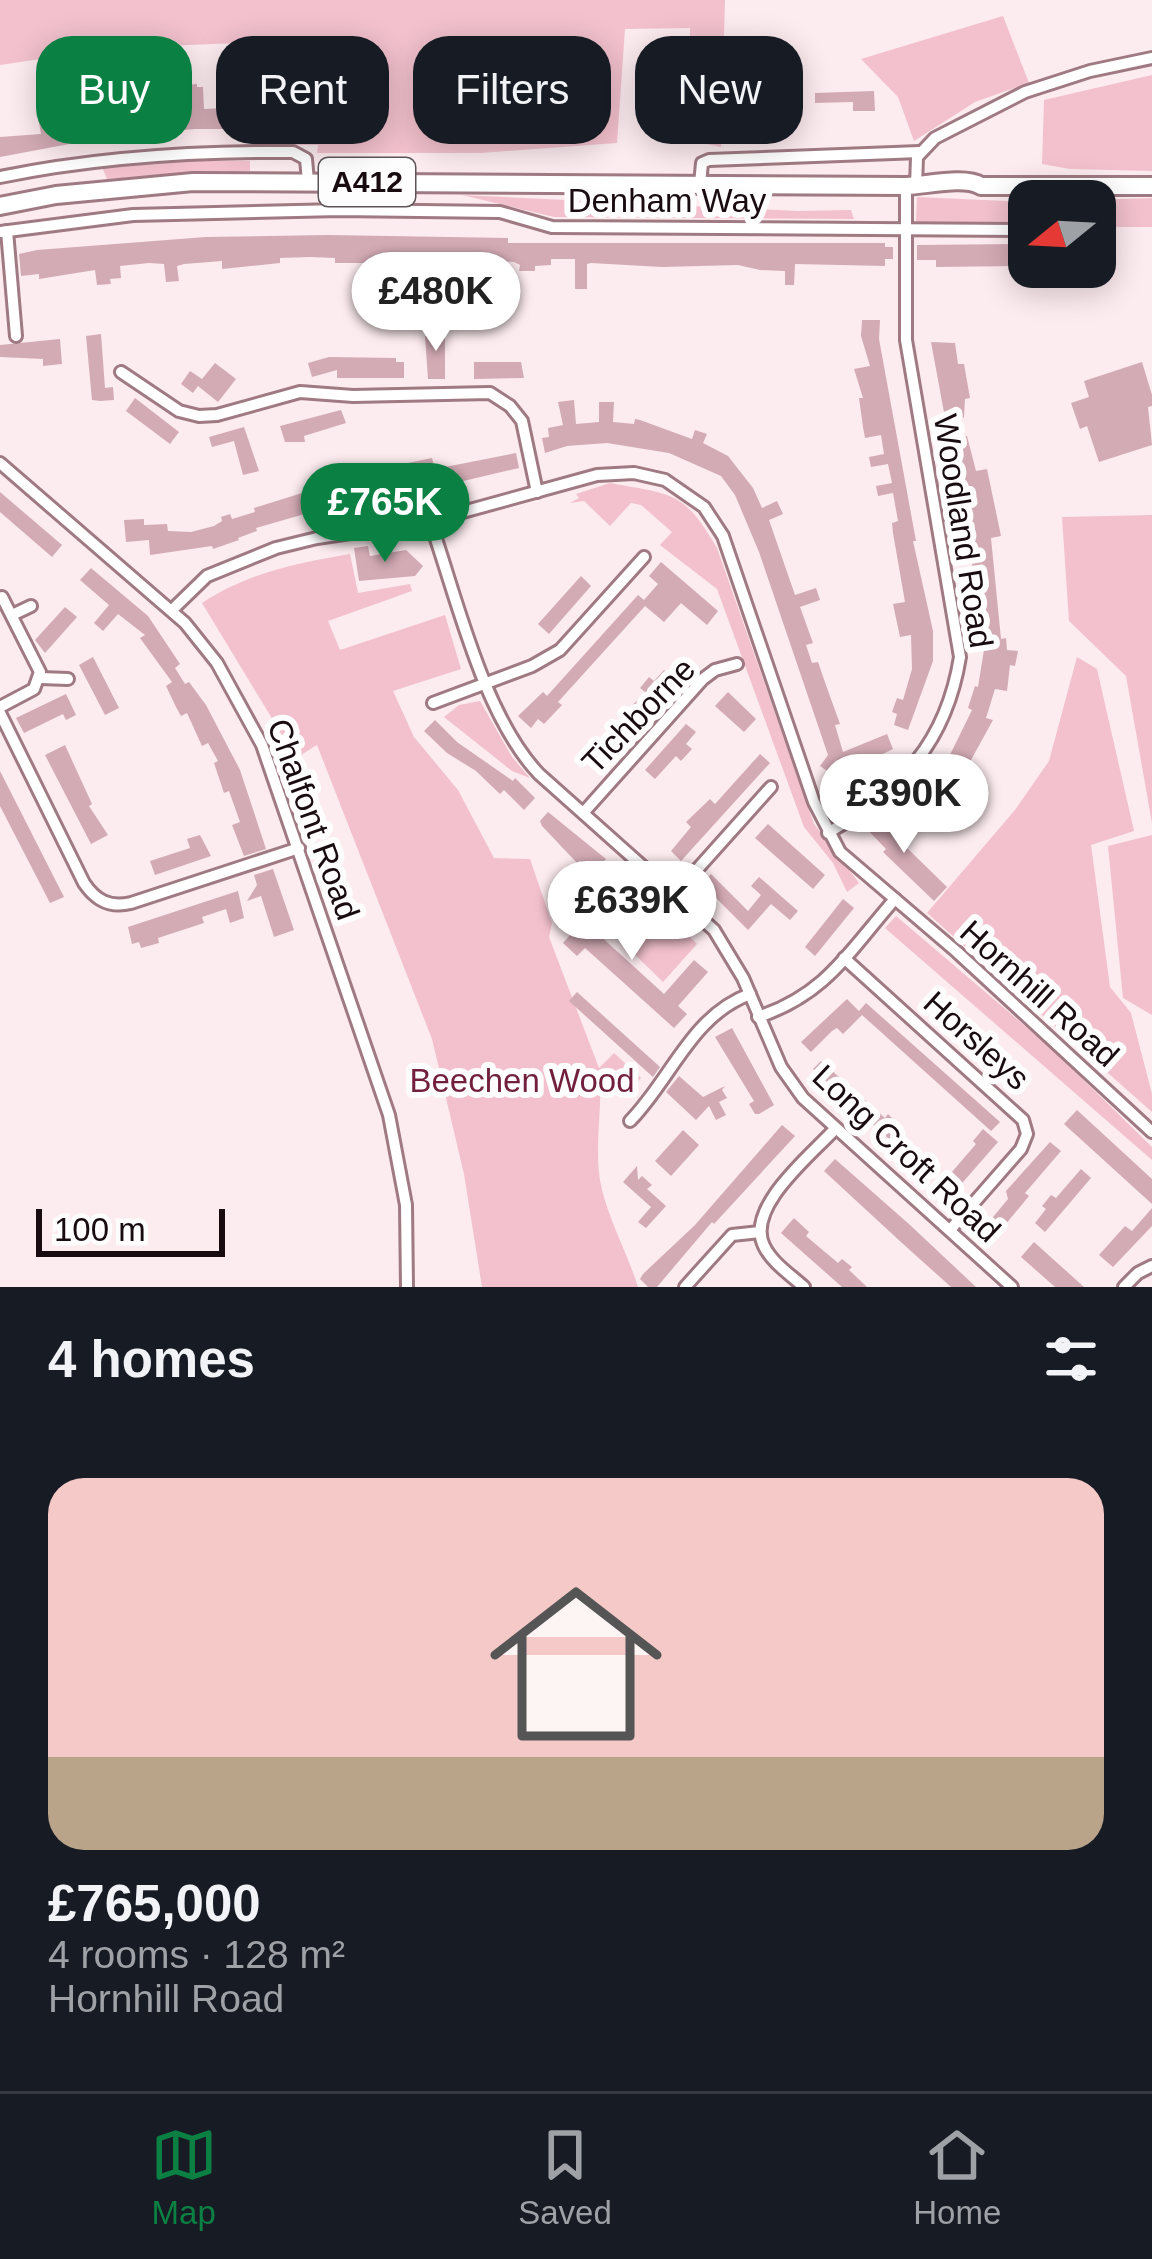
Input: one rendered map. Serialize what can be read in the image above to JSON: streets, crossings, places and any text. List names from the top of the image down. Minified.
{"streets":{"main road":["A412"],"street":["Denham Way","Woodland Road","Tichborne","Chalfont Road","Hornhill Road","Horsleys","Long Croft Road"]},"crossings":[["A412","Woodland Road"],["Denham Way","Woodland Road"],["Woodland Road","Hornhill Road"],["Tichborne","Long Croft Road"],["Chalfont Road","Hornhill Road"],["Hornhill Road","Long Croft Road"],["Horsleys","Long Croft Road"]],"parks":["Beechen Wood"],"scale_bar":"100 m","north":"left","page":{"chip":["Buy","Rent","Filters","New"],"price":["£480K","£765K","£390K","£639K"],"scale":"100 m","heading":"4 homes","list":[{"name":"£765,000","note":"4 rooms · 128 m² · Hornhill Road"}],"tabs":["Map","Saved","Home"]}}
